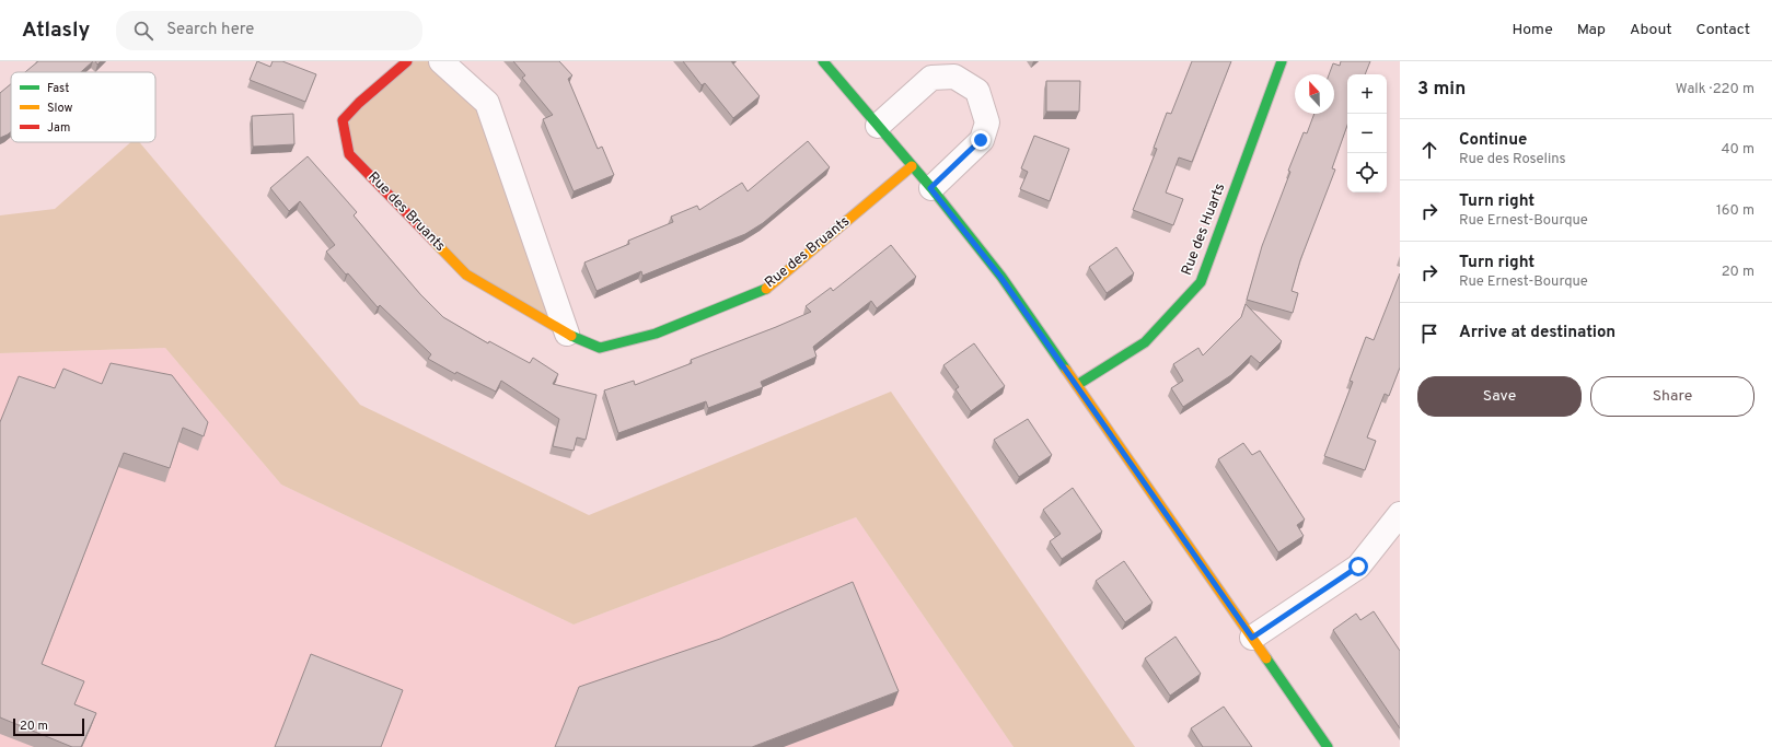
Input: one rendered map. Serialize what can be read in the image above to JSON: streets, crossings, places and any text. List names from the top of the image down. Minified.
{"streets":{"street":["Rue des Bruants","Rue des Huarts"]},"legend":["Fast","Slow","Jam"],"scale_bar":"20 m","north":"top","page":{"header":"Atlasly","search":"Search here","nav":["Home","Map","About","Contact"],"heading":["3 min","Walk · 220 m"],"map_buttons":["+","−"],"list":[["Continue","Rue des Roselins","40 m"],["Turn right","Rue Ernest-Bourque","160 m"],["Turn right","Rue Ernest-Bourque","20 m"],"Arrive at destination"],"buttons":["Save","Share"],"scale":"20 m"}}
